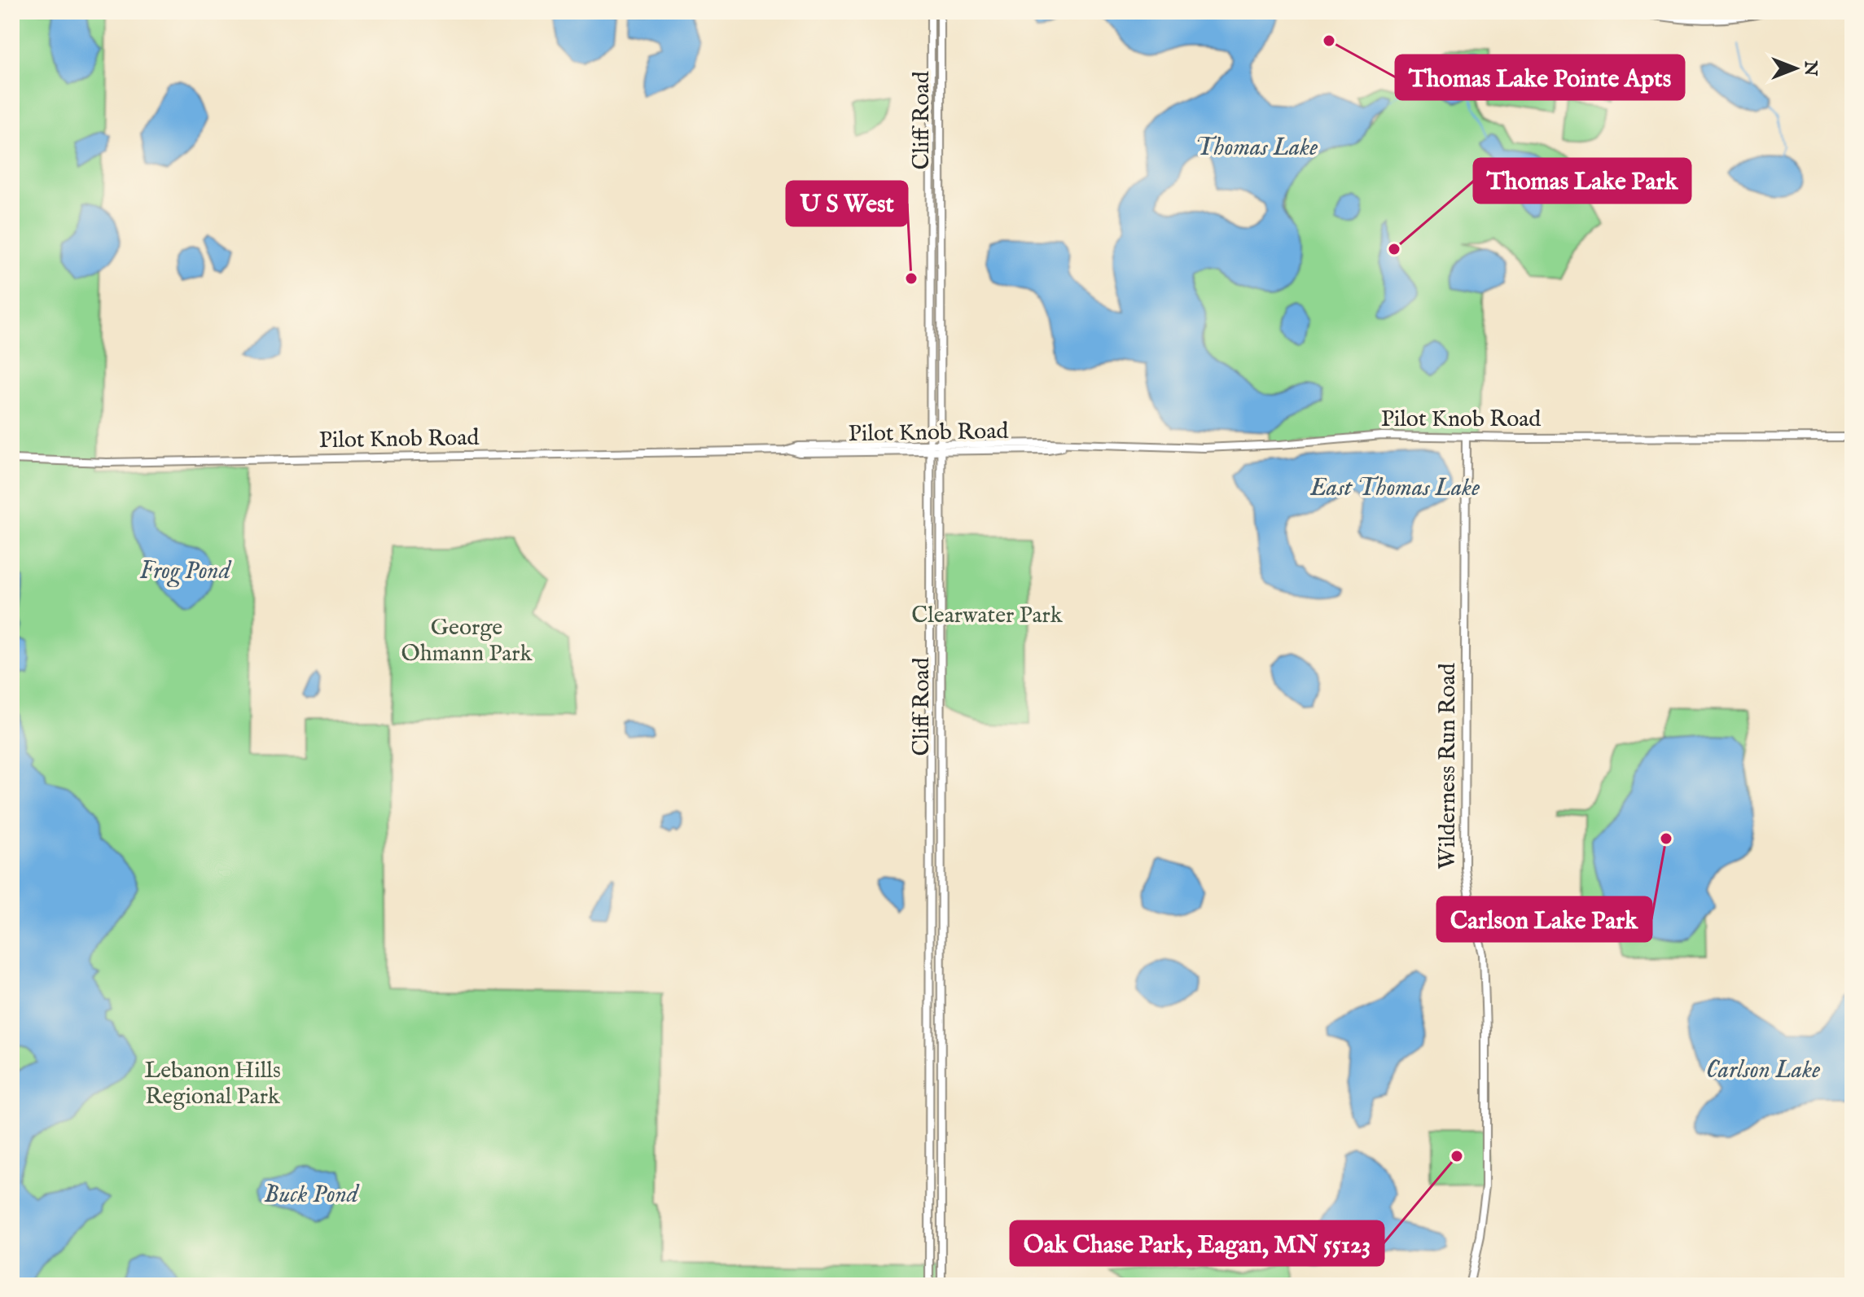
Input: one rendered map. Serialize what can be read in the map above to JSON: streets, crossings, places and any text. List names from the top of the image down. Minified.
{"streets":{"main road":["Cliff Road","Pilot Knob Road","Wilderness Run Road"]},"crossings":[["Cliff Road","Pilot Knob Road"],["Pilot Knob Road","Wilderness Run Road"]],"water":["Thomas Lake","East Thomas Lake","Frog Pond","Carlson Lake","Buck Pond"],"parks":["Clearwater Park","George Ohmann Park","Lebanon Hills Regional Park"],"places":["Thomas Lake Pointe Apts","Thomas Lake Park","U S West","Carlson Lake Park","Oak Chase Park, Eagan, MN 55123"],"north":"right"}
